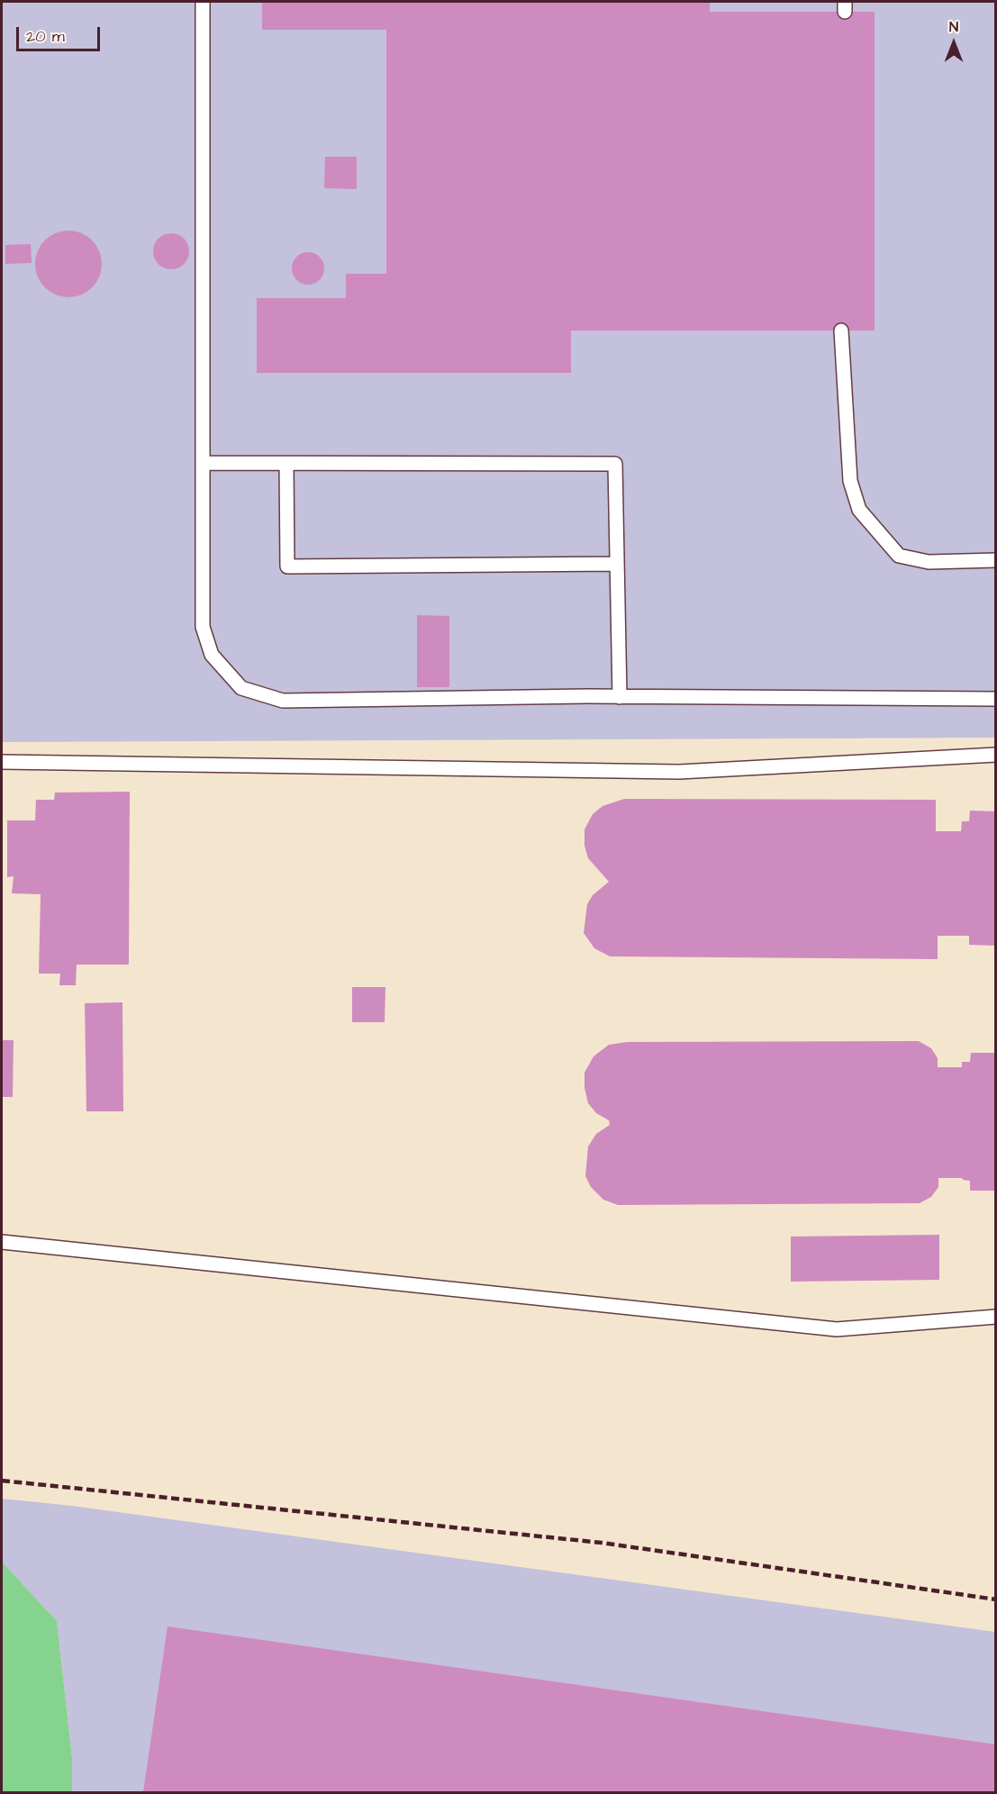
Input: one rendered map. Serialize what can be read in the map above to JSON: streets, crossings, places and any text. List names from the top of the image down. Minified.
{"scale_bar":"20 m","north":"top"}
